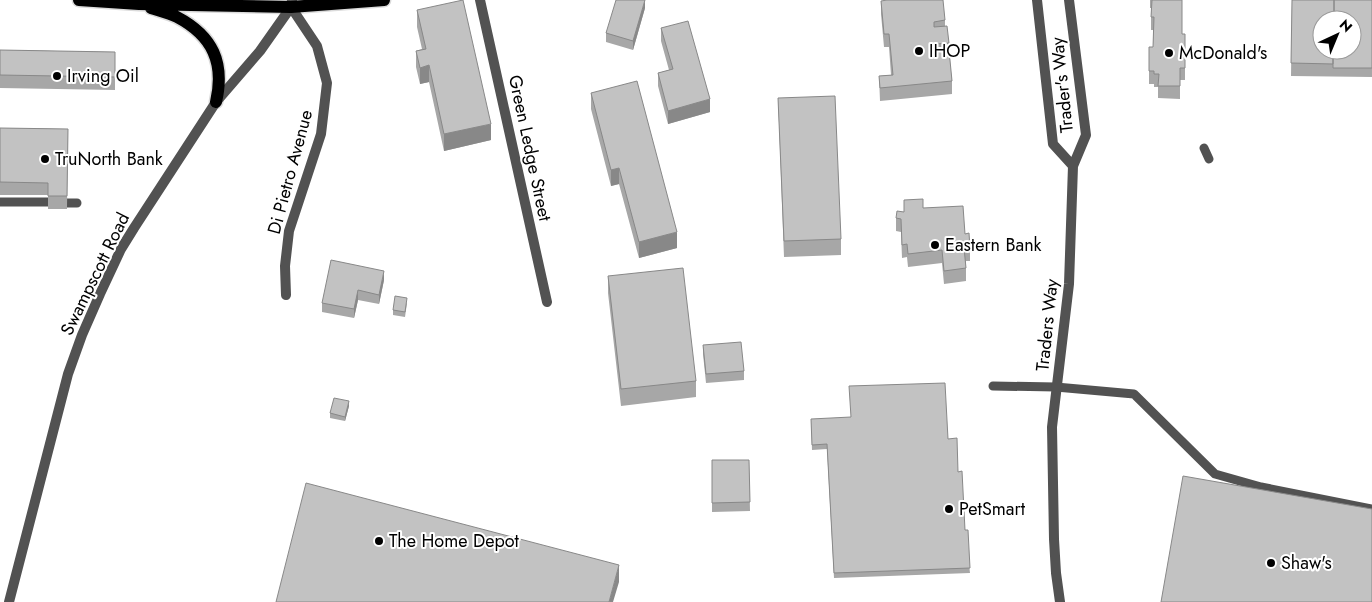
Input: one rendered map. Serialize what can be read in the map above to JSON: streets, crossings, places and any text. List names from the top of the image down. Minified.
{"streets":{"street":["Trader's Way","Green Ledge Street","Di Pietro Avenue","Swampscott Road","Traders Way"]},"crossings":[["Trader's Way","Traders Way"],["Di Pietro Avenue","Swampscott Road"]],"places":["IHOP","McDonald's","Irving Oil","TruNorth Bank","Eastern Bank","PetSmart","The Home Depot","Shaw's"],"north":"top right"}
